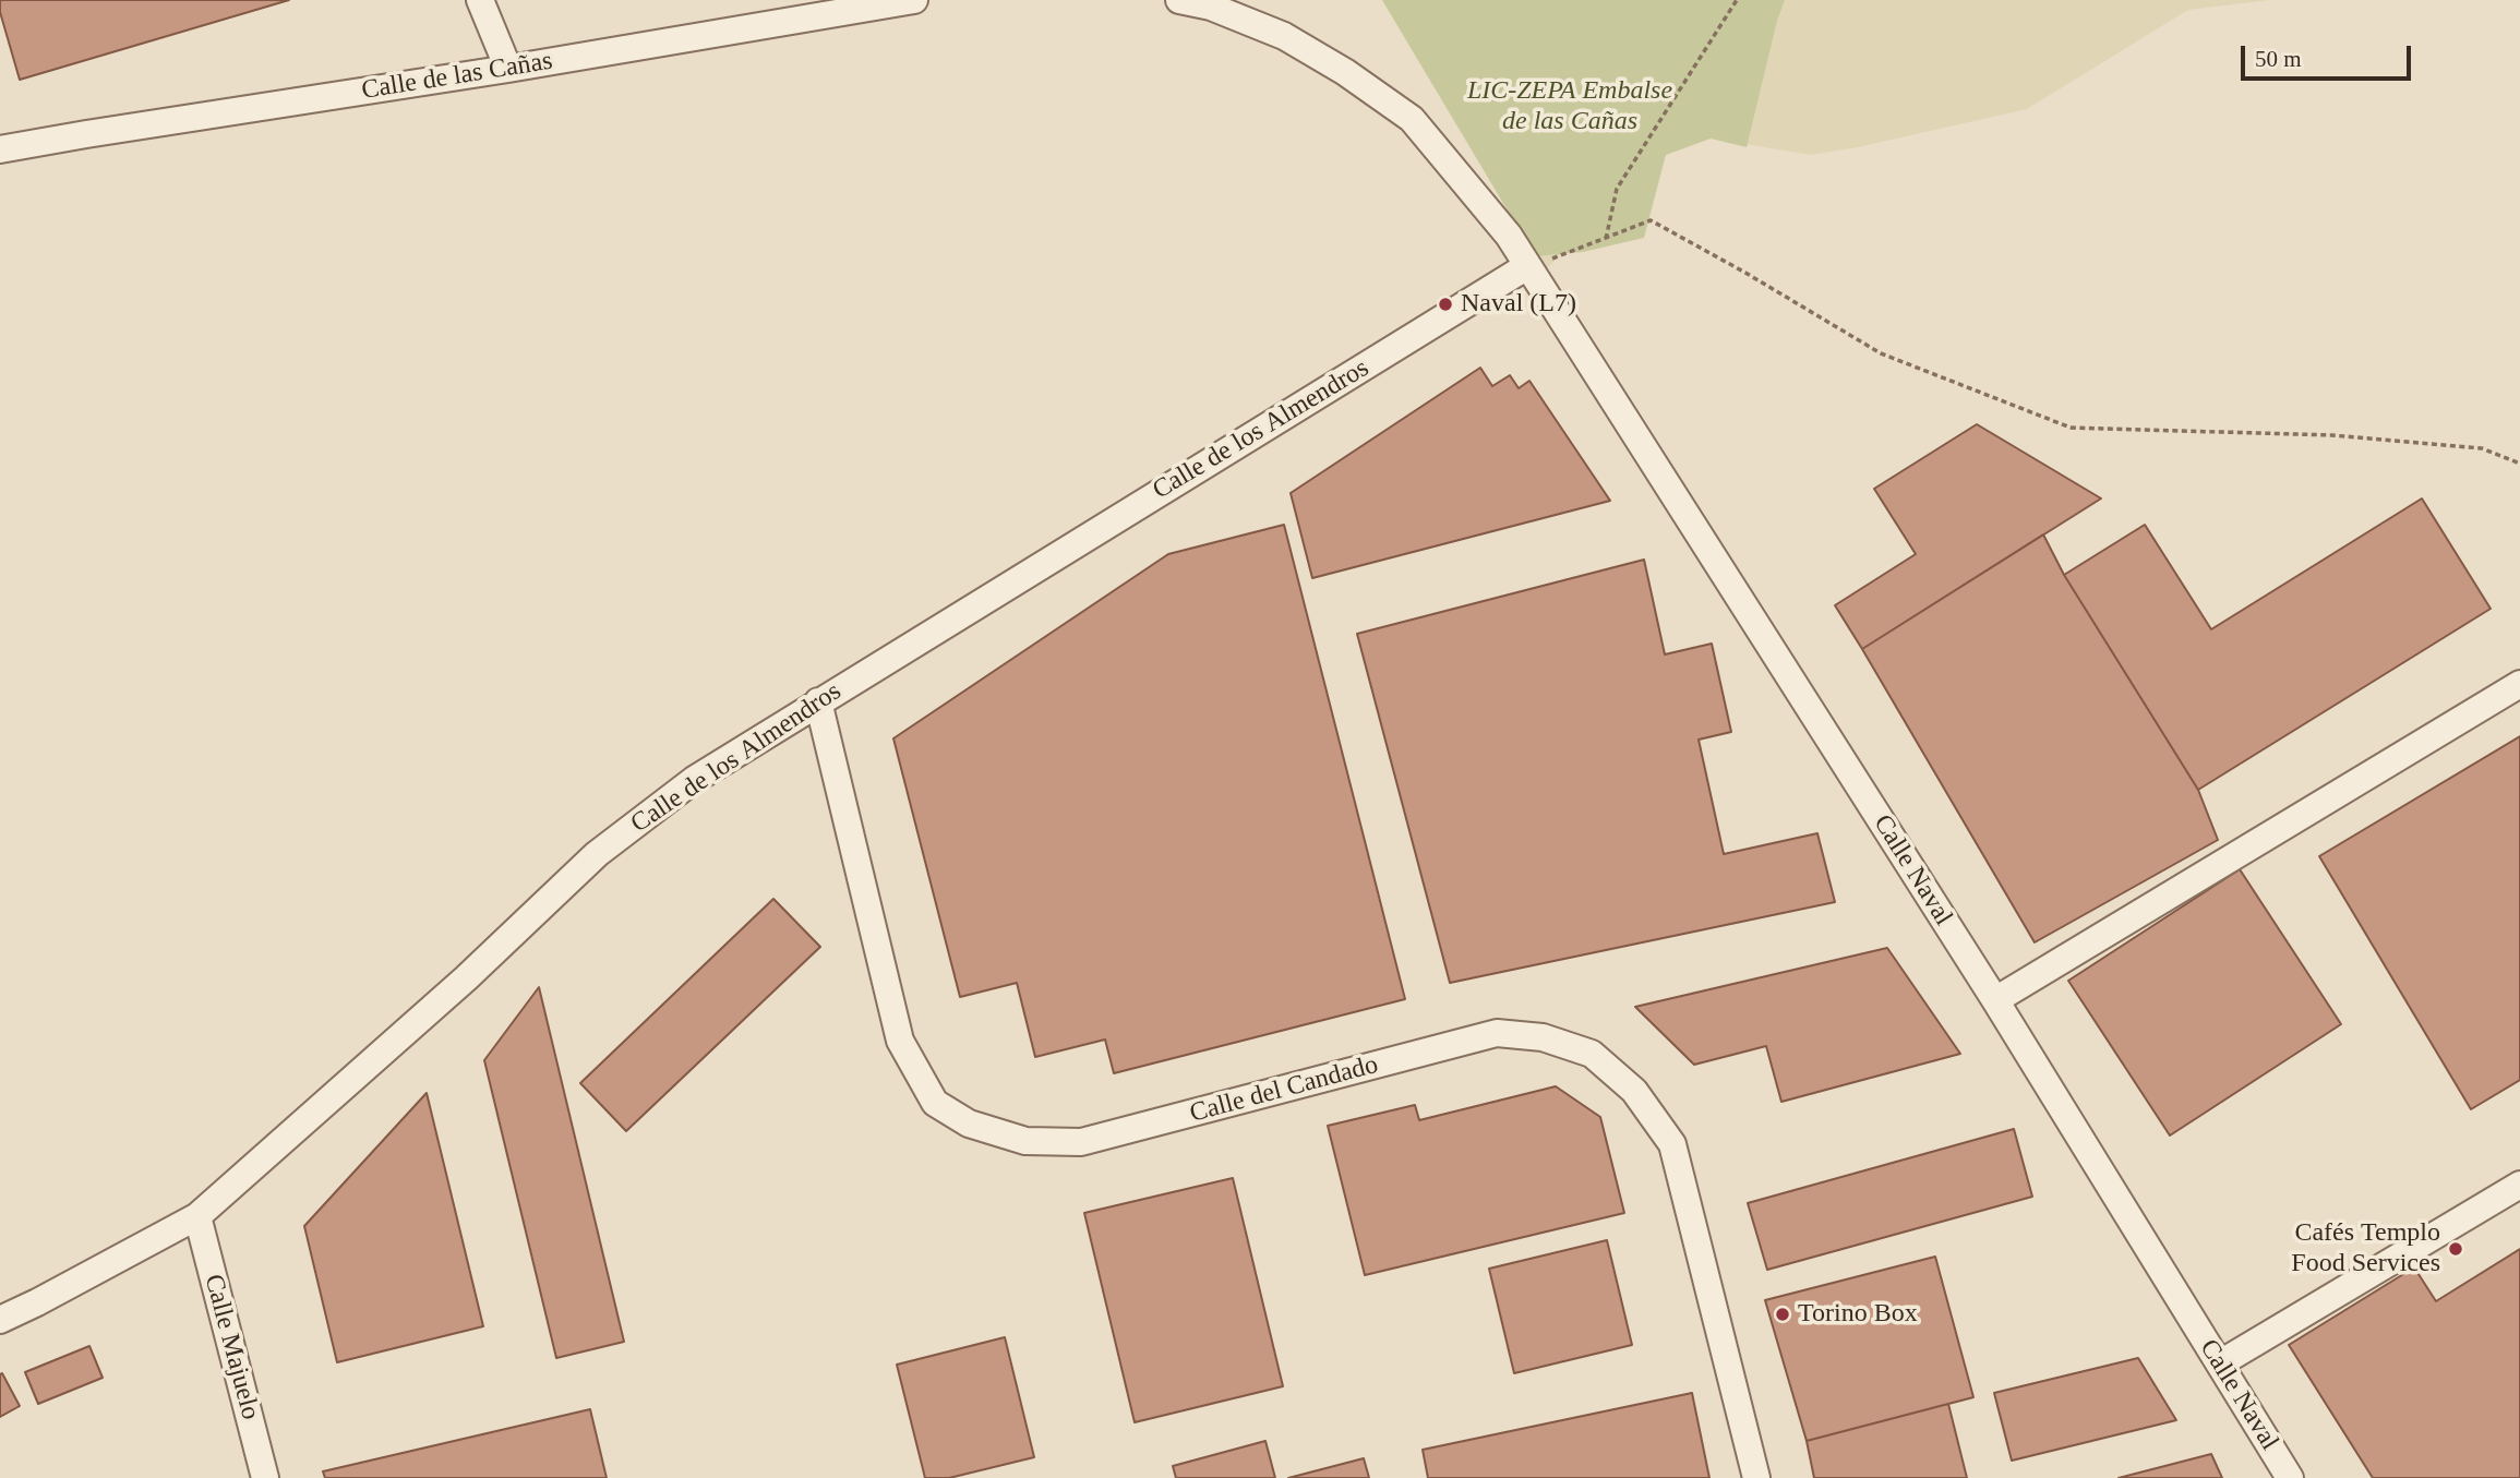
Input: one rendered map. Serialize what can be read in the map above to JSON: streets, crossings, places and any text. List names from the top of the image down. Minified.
{"streets":{"street":["Calle de las Cañas","Calle de los Almendros","Calle Naval","Calle del Candado","Calle Majuelo"]},"crossings":[["Calle de los Almendros","Calle Naval"],["Calle de los Almendros","Calle del Candado"],["Calle de los Almendros","Calle Majuelo"]],"parks":["LIC-ZEPA Embalse de las Cañas"],"places":["Naval (L7)","Cafés Templo Food Services","Torino Box"],"scale_bar":"50 m"}
